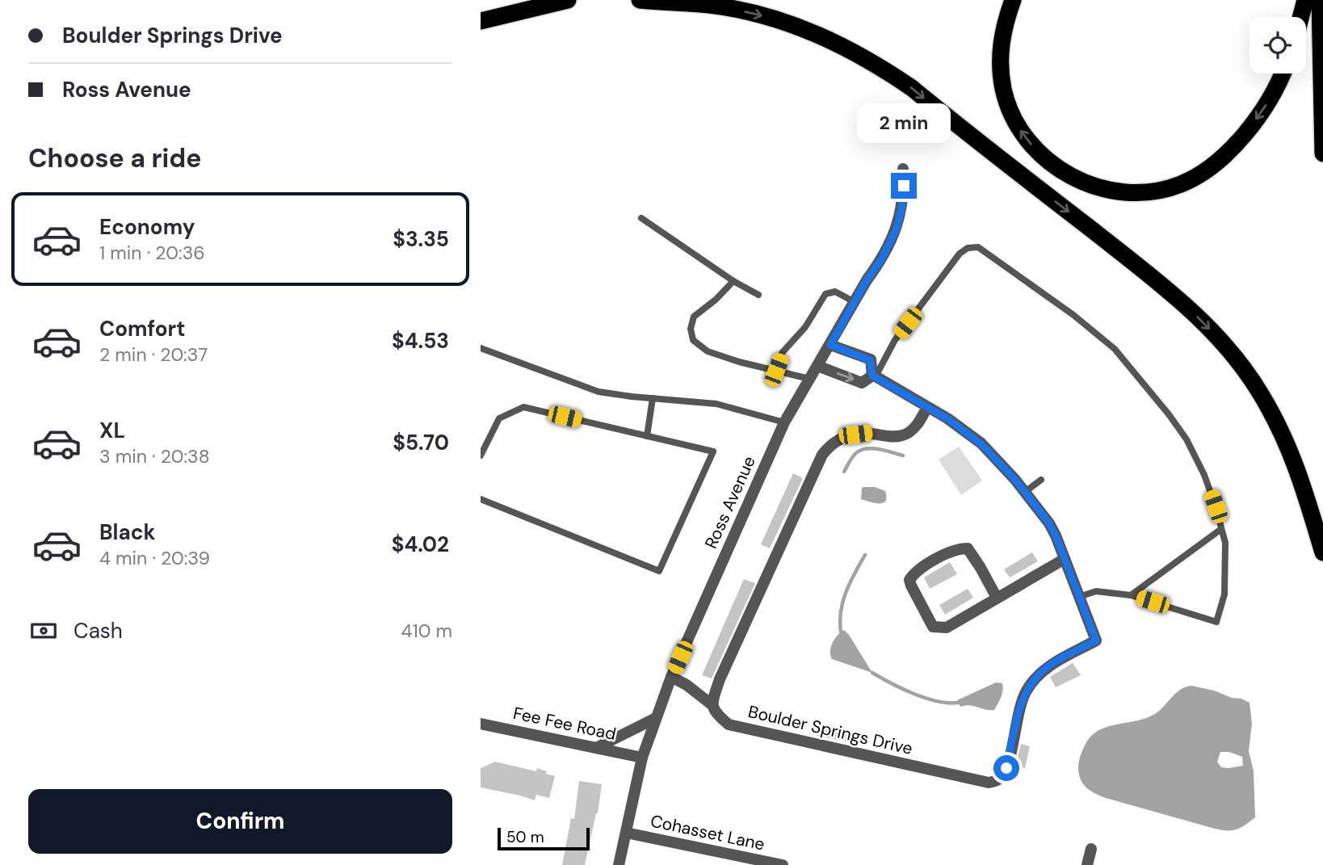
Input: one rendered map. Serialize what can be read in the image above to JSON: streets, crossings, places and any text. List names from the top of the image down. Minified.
{"streets":{"street":["Ross Avenue","Fee Fee Road","Boulder Springs Drive","Cohasset Lane"]},"crossings":[["Ross Avenue","Fee Fee Road"],["Ross Avenue","Cohasset Lane"]],"scale_bar":"50 m","page":{"banner":["Boulder Springs Drive","Ross Avenue"],"bubble":"2 min","heading":"Choose a ride","list":[{"name":"Economy","note":"1 min · 20:36","value":"$3.35"},{"name":"Comfort","note":"2 min · 20:37","value":"$4.53"},{"name":"XL","note":"3 min · 20:38","value":"$5.70"},{"name":"Black","note":"4 min · 20:39","value":"$4.02"}],"pay":["Cash","410 m"],"buttons":"Confirm","scale":"50 m"}}
